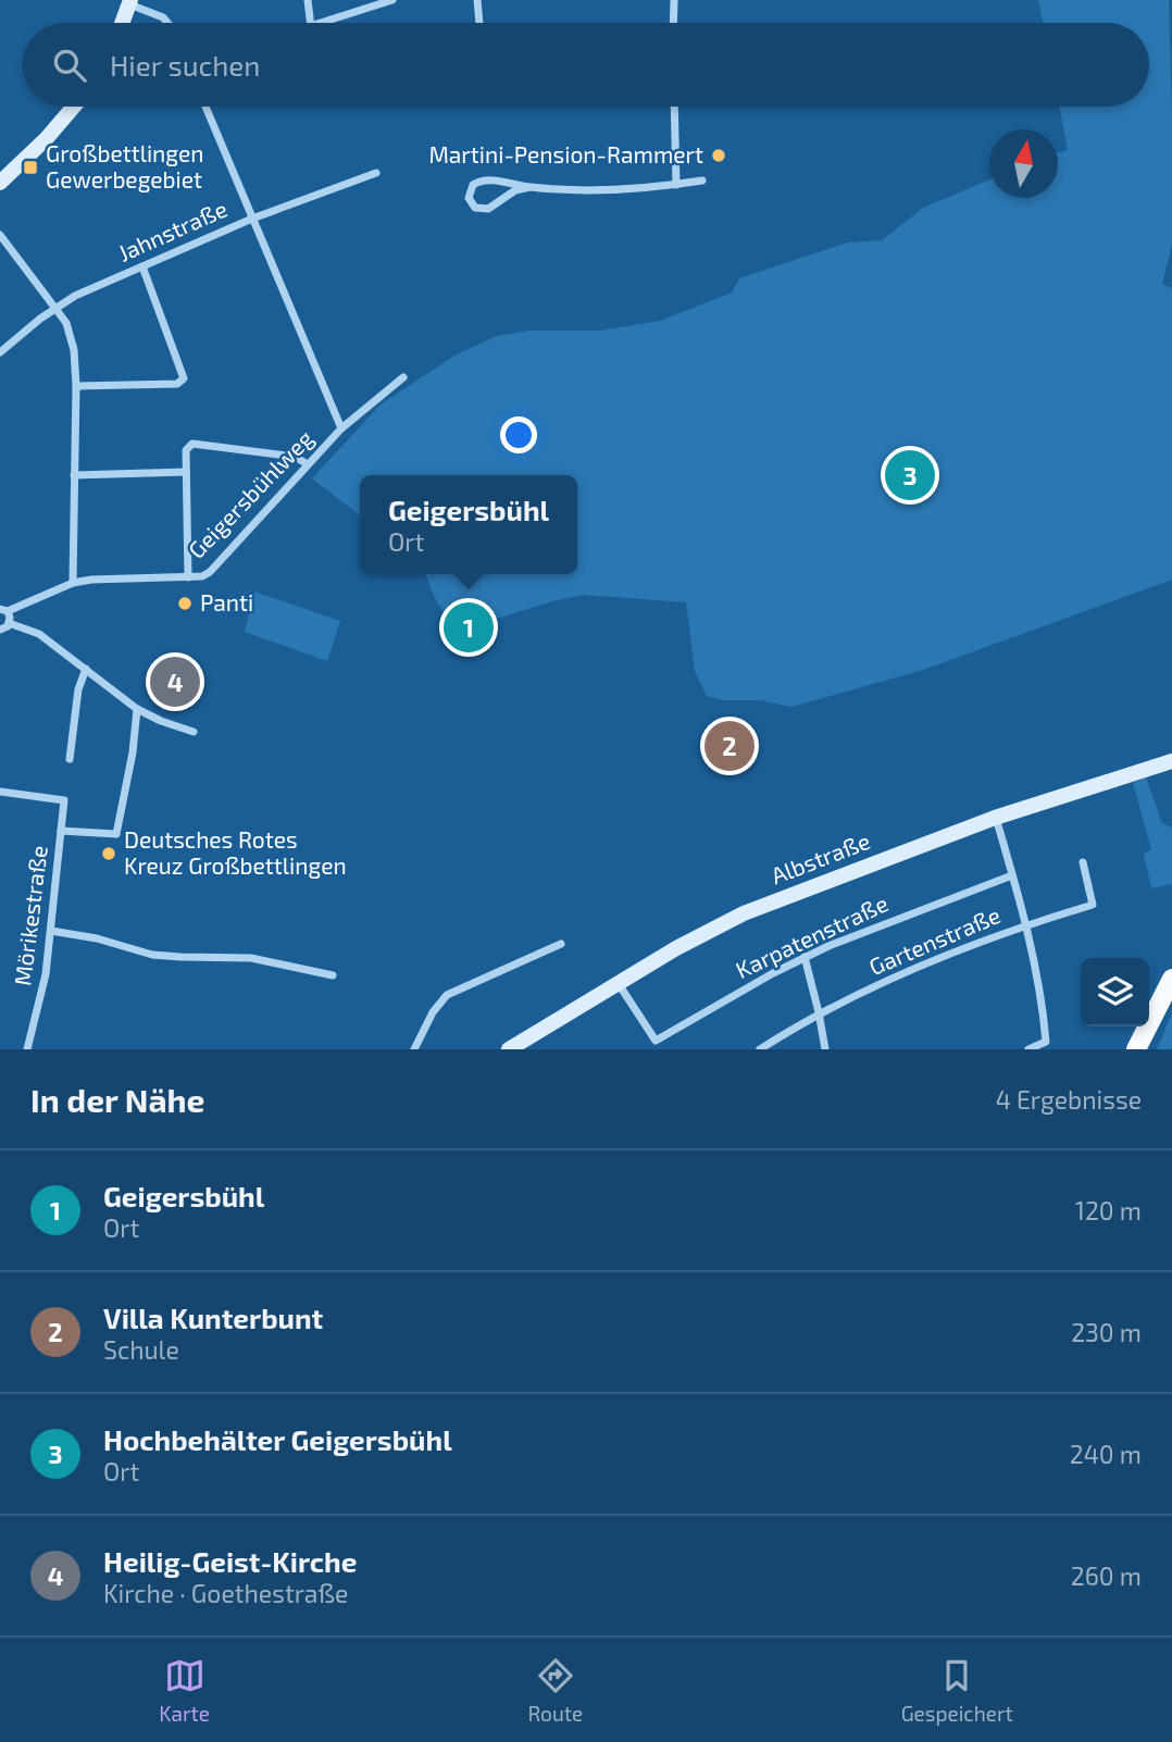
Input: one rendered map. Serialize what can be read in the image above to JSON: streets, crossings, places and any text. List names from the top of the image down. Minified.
{"streets":{"street":["Jahnstraße","Geigersbühlweg","Albstraße","Mörikestraße","Karpatenstraße","Gartenstraße"]},"crossings":[["Jahnstraße","Geigersbühlweg"],["Albstraße","Karpatenstraße"]],"places":{"other":["Martini-Pension-Rammert","Panti","Deutsches Rotes Kreuz Großbettlingen"],"transit":["Großbettlingen Gewerbegebiet"]},"north":"top","page":{"search":"Hier suchen","pins":["3","1","4","2"],"popup":["Geigersbühl","Ort"],"heading":["In der Nähe","4 Ergebnisse"],"list":[{"mark":"1","name":"Geigersbühl","note":"Ort","value":"120 m"},{"mark":"2","name":"Villa Kunterbunt","note":"Schule","value":"230 m"},{"mark":"3","name":"Hochbehälter Geigersbühl","note":"Ort","value":"240 m"},{"mark":"4","name":"Heilig-Geist-Kirche","note":"Kirche · Goethestraße","value":"260 m"}],"nav":["Karte","Route","Gespeichert"]}}
